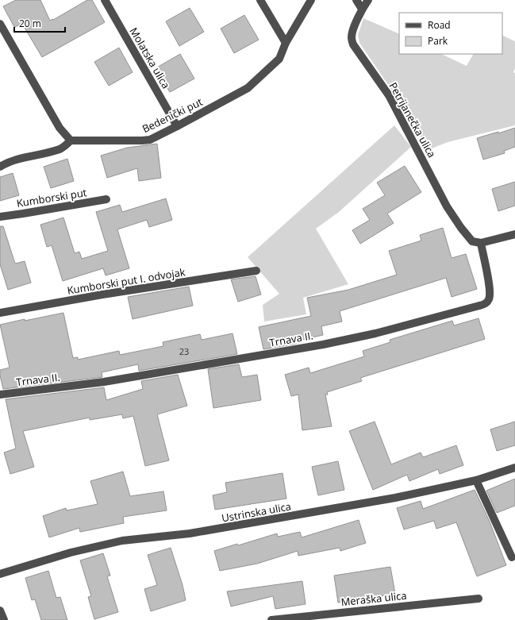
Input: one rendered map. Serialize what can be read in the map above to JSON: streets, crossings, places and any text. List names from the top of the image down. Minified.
{"streets":{"street":["Molatska ulica","Bedenički put","Petrijanečka ulica","Kumborski put","Kumborski put I. odvojak","Trnava II.","Ustrinska ulica","Meraška ulica"]},"crossings":[["Molatska ulica","Bedenički put"],["Petrijanečka ulica","Trnava II."]],"house_numbers":["23"],"legend":["Road","Park"],"scale_bar":"20 m"}
